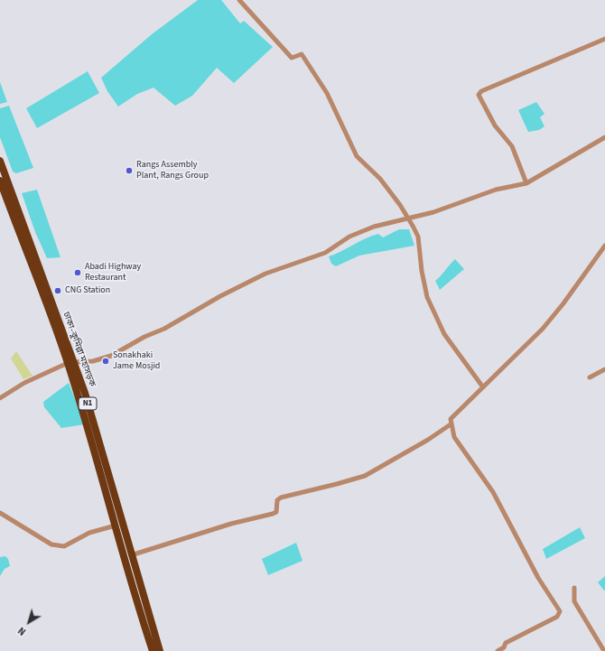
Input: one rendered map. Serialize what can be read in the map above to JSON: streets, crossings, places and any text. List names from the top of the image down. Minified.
{"streets":{"highway":["ঢাকা–কুমিল্লা মহাসড়ক","N1"]},"places":["Rangs Assembly Plant, Rangs Group","Abadi Highway Restaurant","CNG Station","Sonakhaki Jame Mosjid"],"north":"bottom left"}
